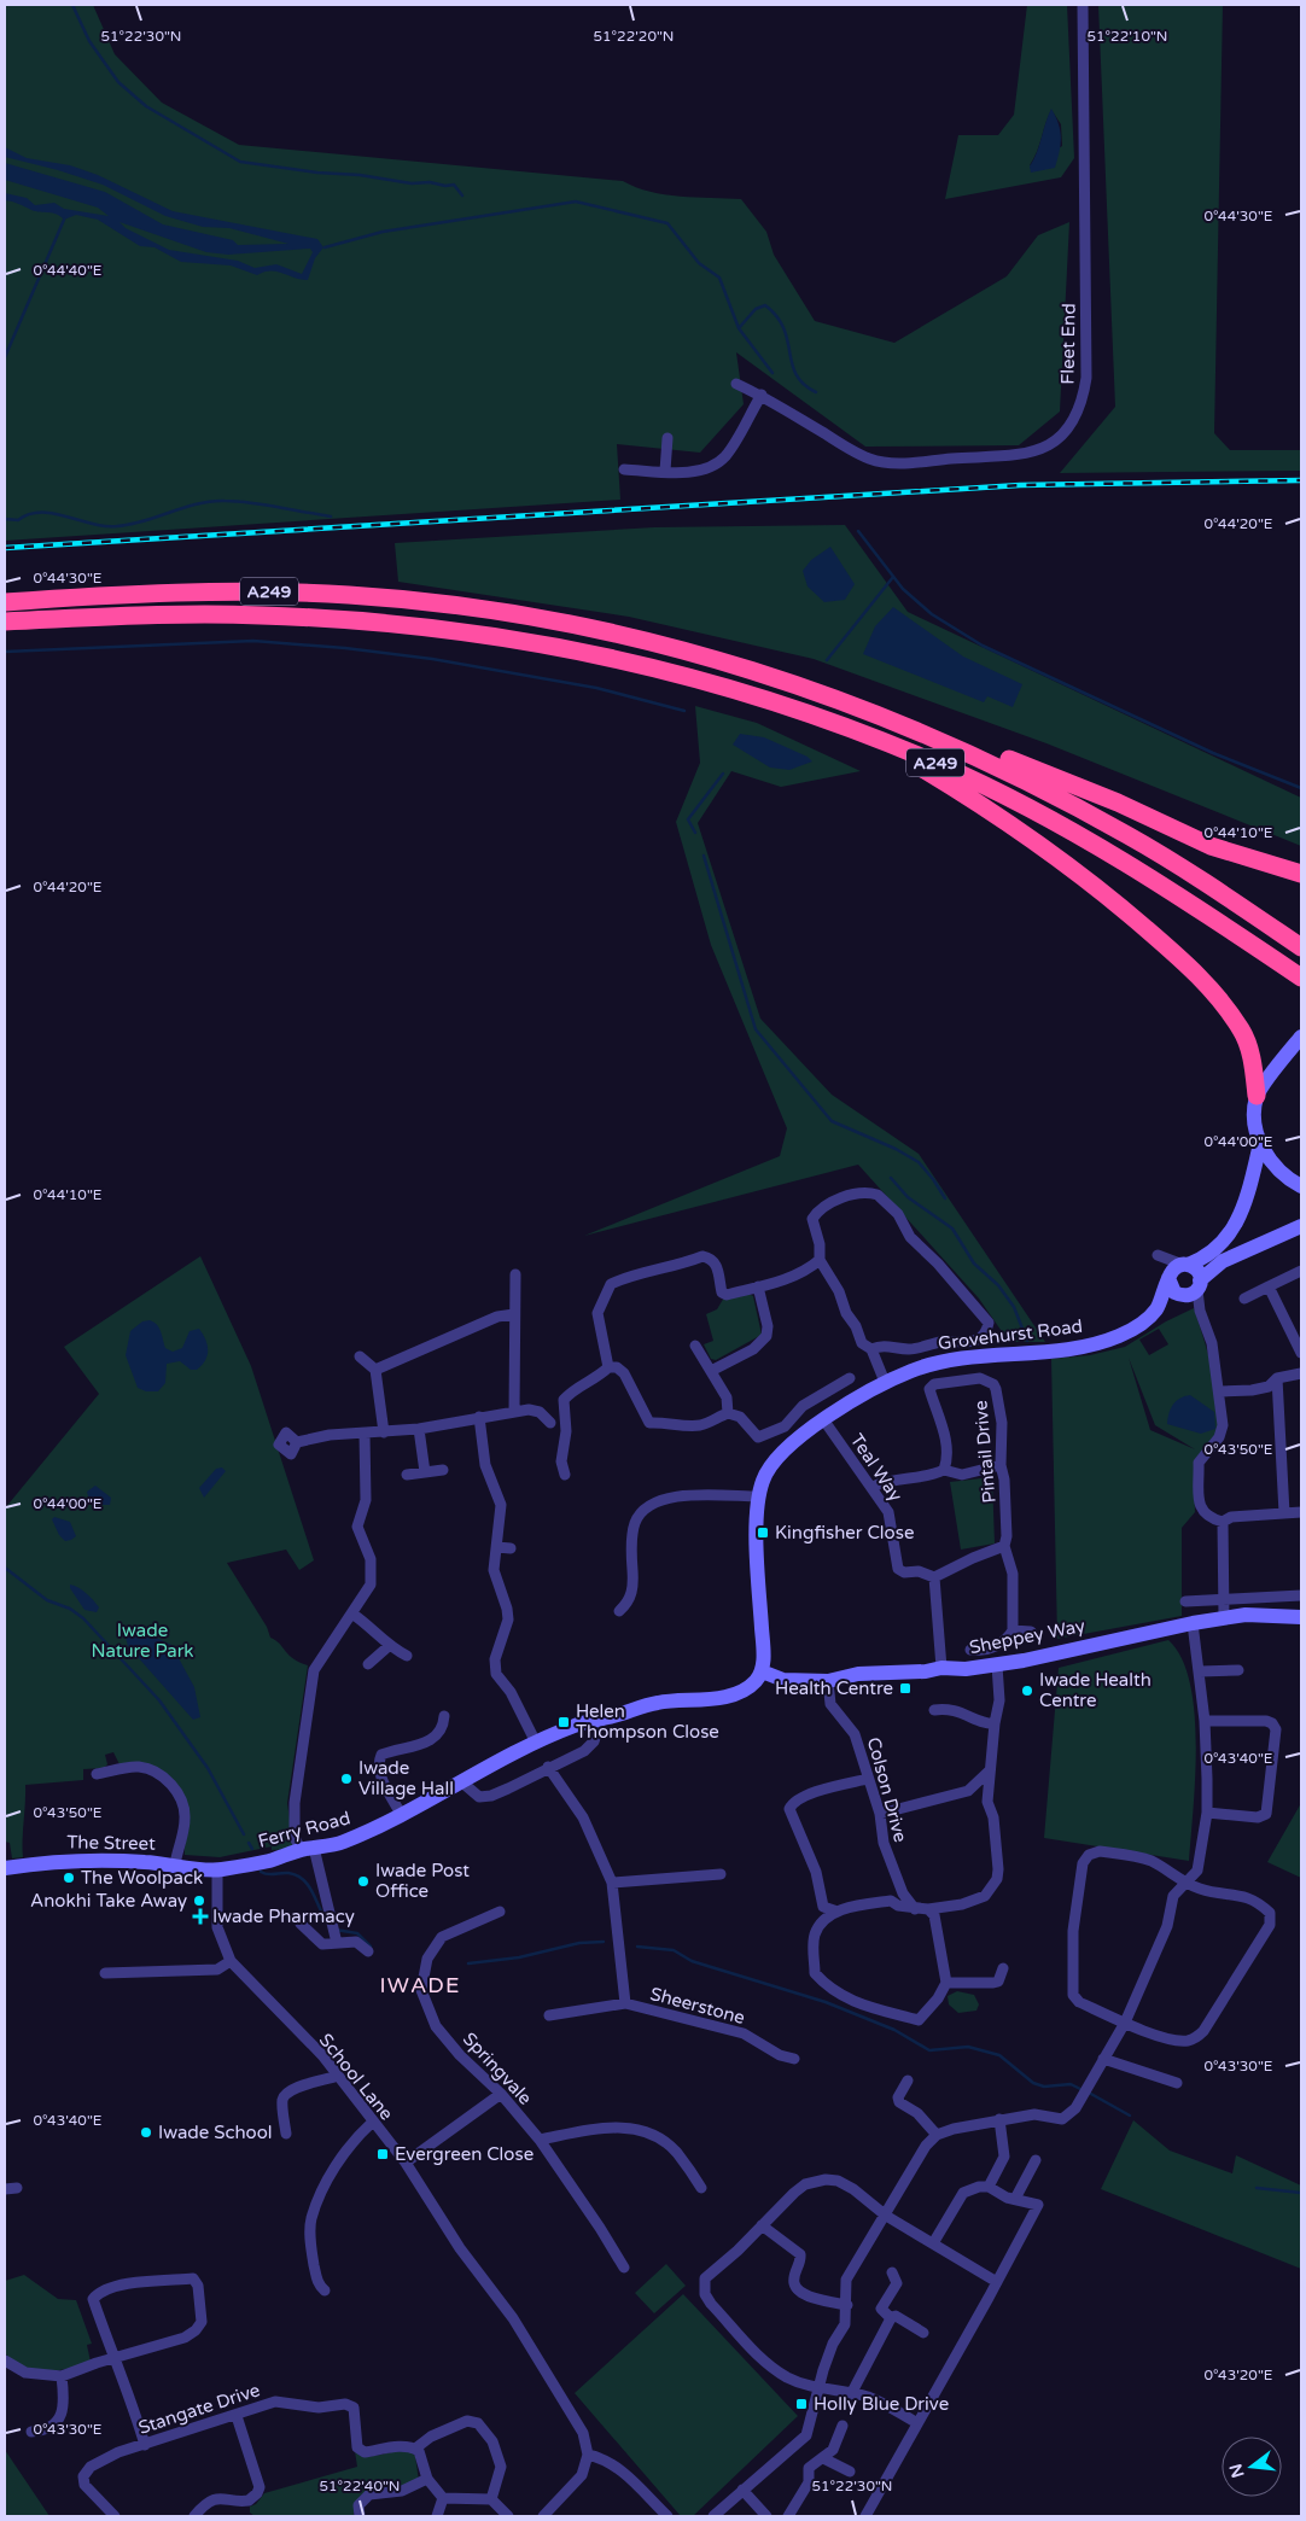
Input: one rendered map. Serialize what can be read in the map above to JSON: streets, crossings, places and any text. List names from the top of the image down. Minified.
{"streets":{"highway":["A249"],"street":["Fleet End","Grovehurst Road","Pintail Drive","Teal Way","Sheppey Way","Colson Drive","Ferry Road","The Street","Sheerstone","Springvale","School Lane","Stangate Drive"]},"crossings":[["Grovehurst Road","Teal Way"],["Grovehurst Road","Sheppey Way"],["Grovehurst Road","Ferry Road"],["Sheppey Way","Colson Drive"],["Sheppey Way","Ferry Road"],["Ferry Road","The Street"],["Ferry Road","School Lane"],["The Street","School Lane"]],"districts":["IWADE"],"parks":["Iwade Nature Park"],"places":{"transit":["Kingfisher Close","Health Centre","Helen Thompson Close","Evergreen Close","Holly Blue Drive"],"other":["Iwade Health Centre","Iwade Village Hall","The Woolpack","Iwade Post Office","Anokhi Take Away","Iwade School"],"health":["Iwade Pharmacy"]},"north":"left","coordinates":["51°22'30\"N","51°22'20\"N","51°22'10\"N","0°44'30\"E","0°44'40\"E","0°44'20\"E","0°44'10\"E","0°44'00\"E","0°43'50\"E","0°43'40\"E","0°43'30\"E","0°43'20\"E","51°22'40\"N"]}
